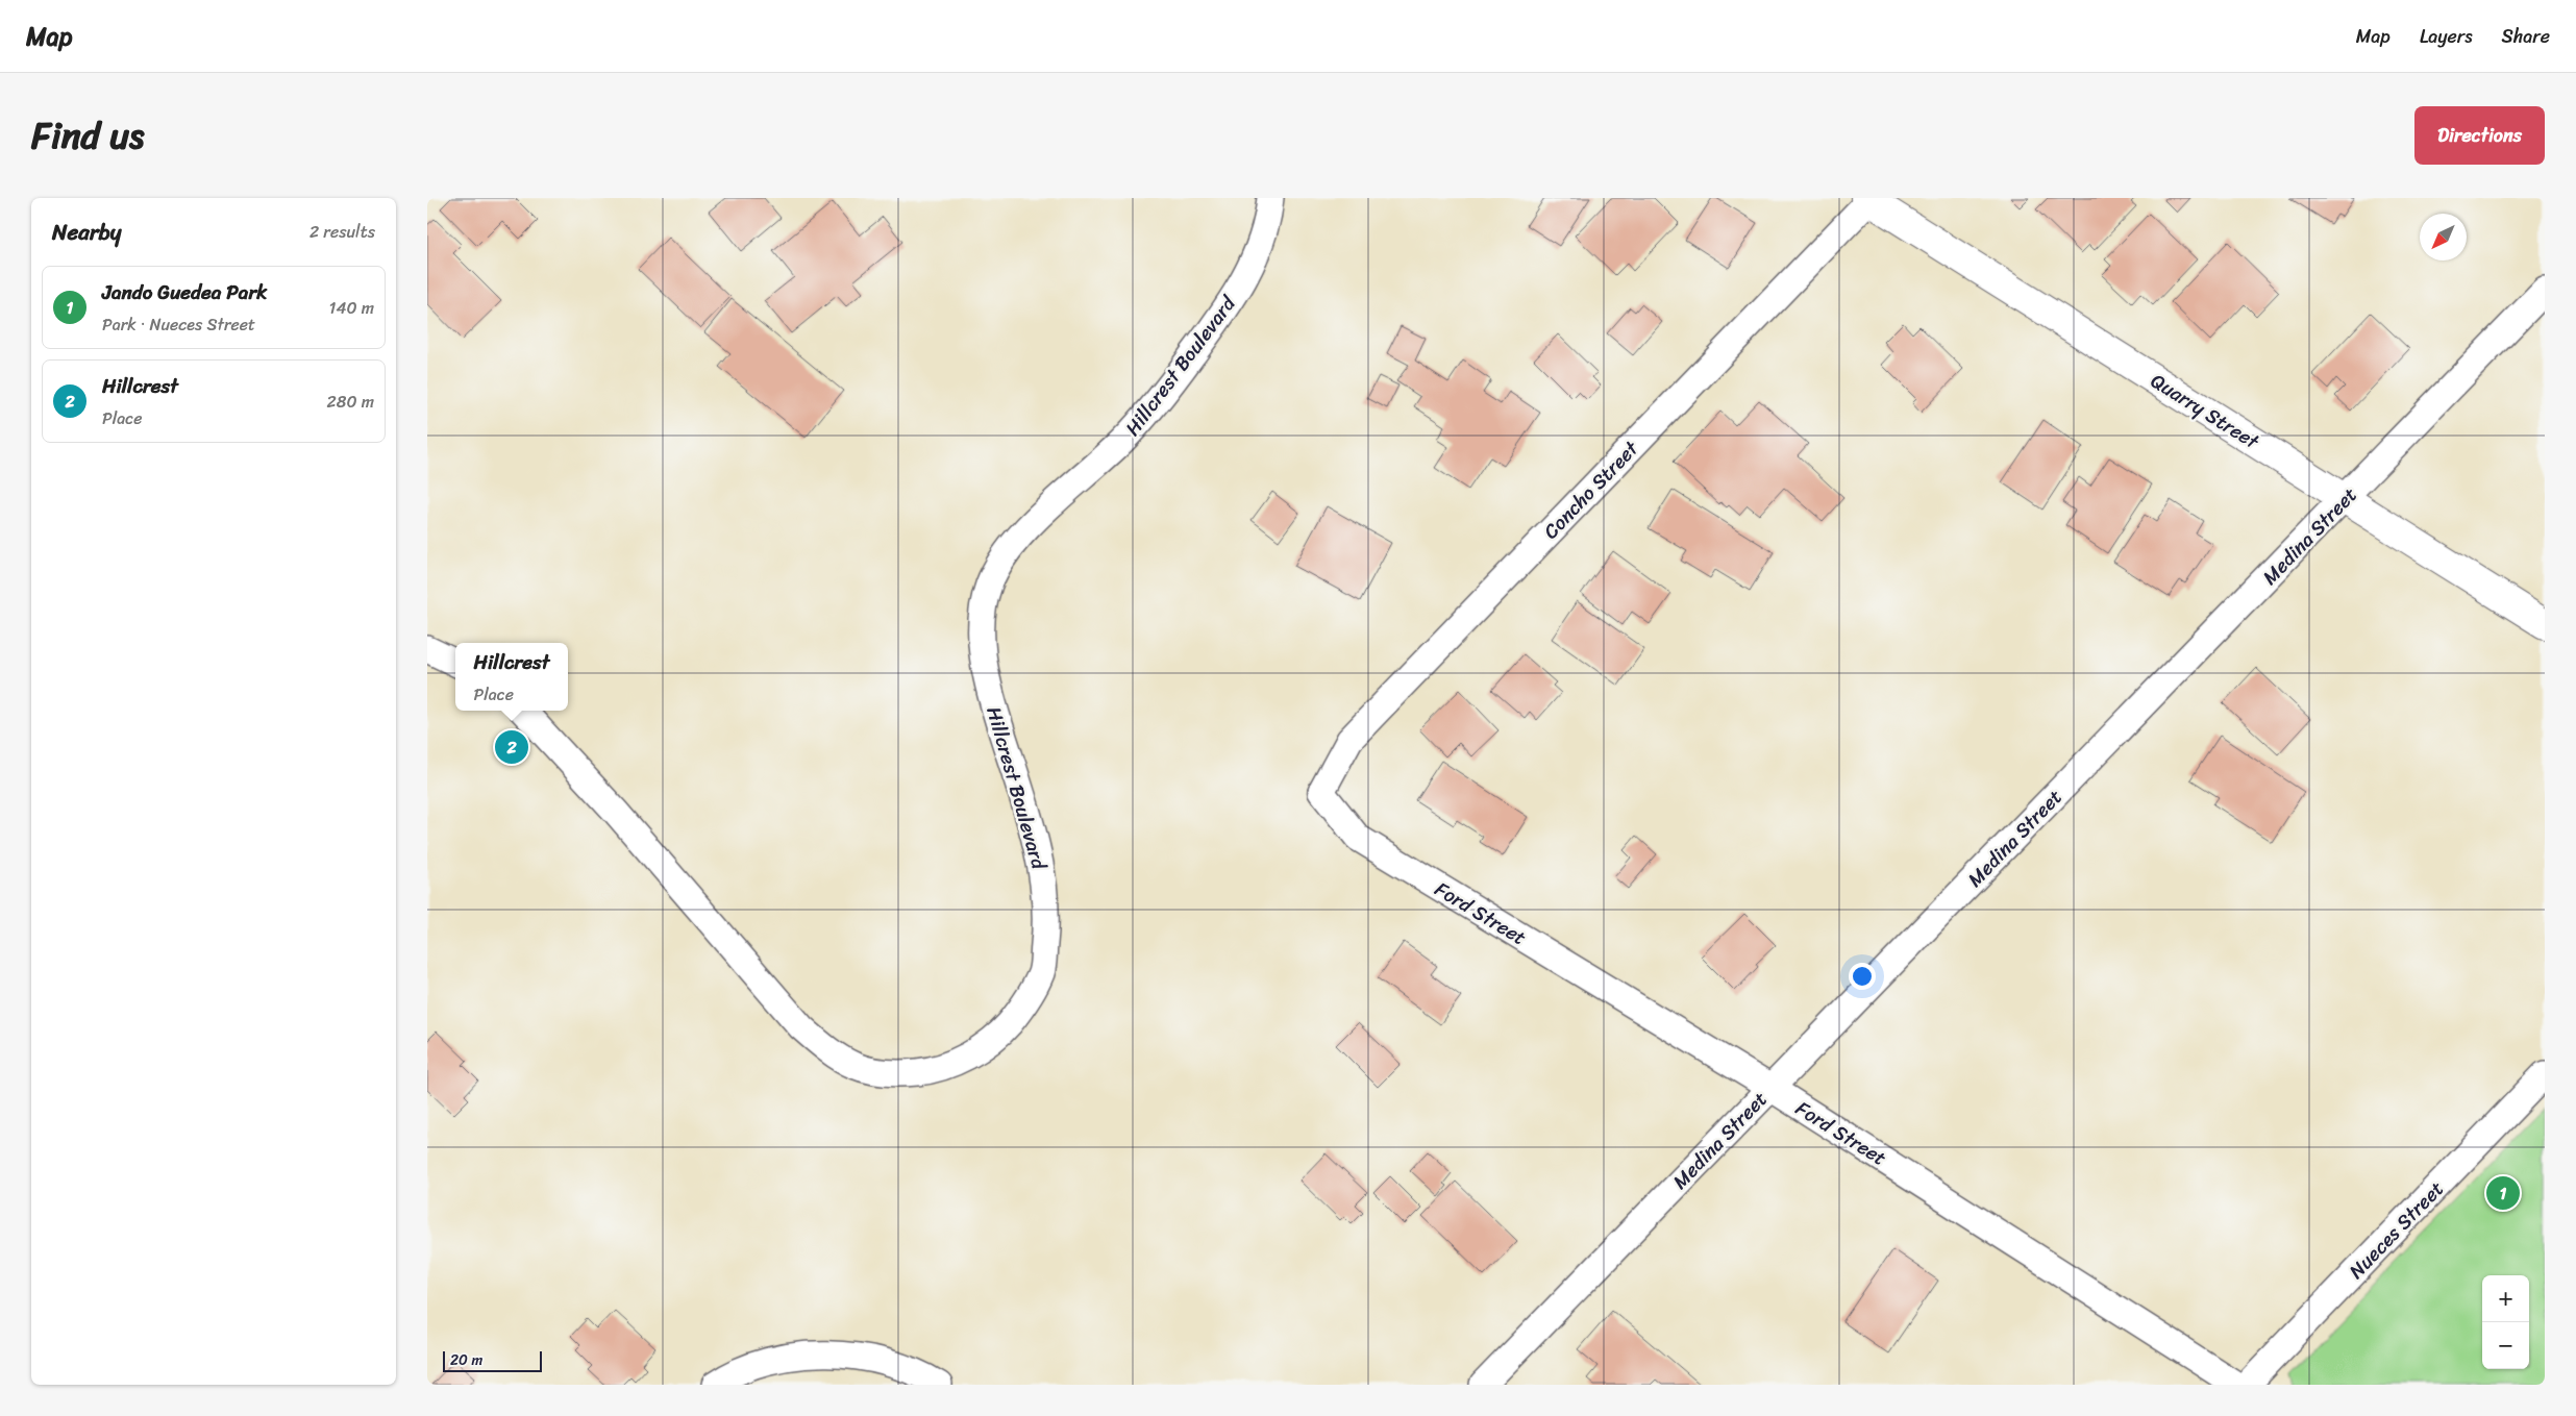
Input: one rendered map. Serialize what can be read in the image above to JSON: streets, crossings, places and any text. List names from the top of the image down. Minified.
{"streets":{"street":["Hillcrest Boulevard","Quarry Street","Concho Street","Medina Street","Ford Street","Nueces Street"]},"crossings":[["Quarry Street","Concho Street"],["Quarry Street","Medina Street"],["Concho Street","Ford Street"],["Medina Street","Ford Street"]],"scale_bar":"20 m","north":"bottom left","page":{"header":"Map","nav":["Map","Layers","Share"],"title":"Find us","buttons":"Directions","heading":["Nearby","2 results"],"list":[{"mark":"1","name":"Jando Guedea Park","note":"Park · Nueces Street","value":"140 m"},{"mark":"2","name":"Hillcrest","note":"Place","value":"280 m"}],"popup":["Hillcrest","Place"],"pins":["2","1"],"map_buttons":["+","−"],"scale":"20 m"}}
